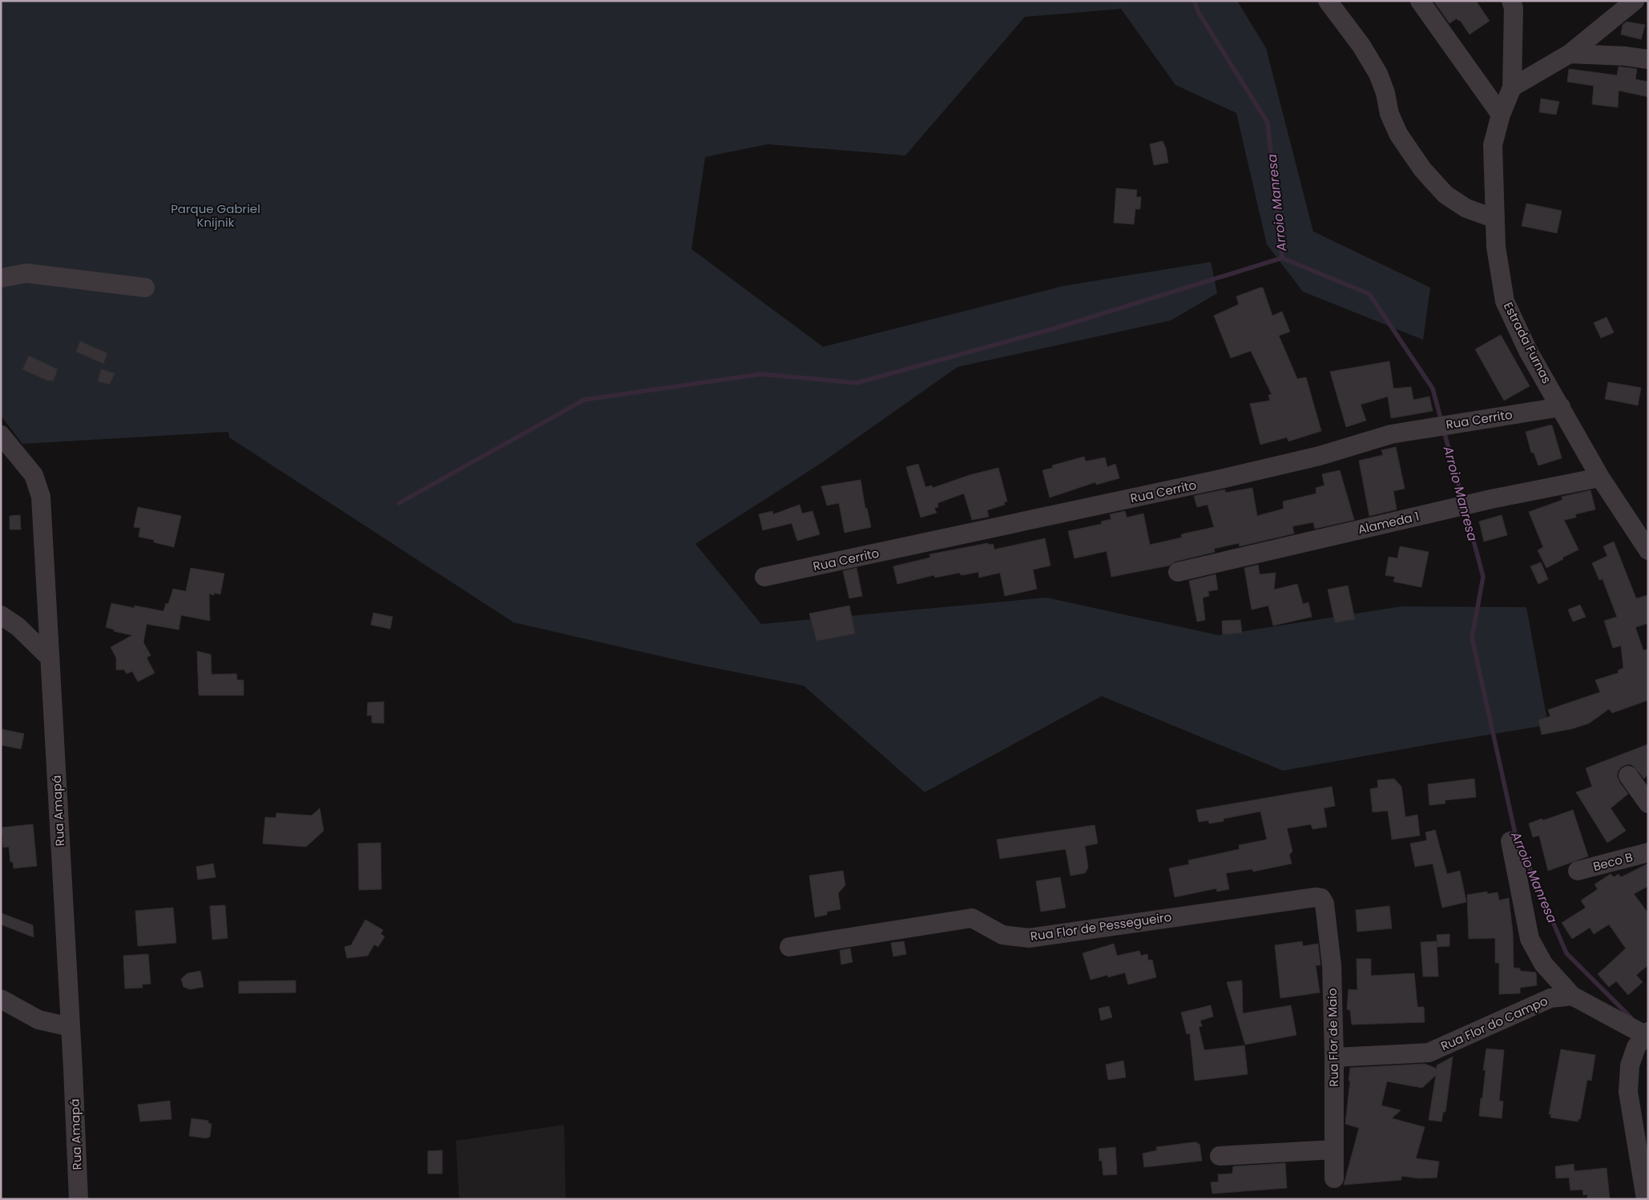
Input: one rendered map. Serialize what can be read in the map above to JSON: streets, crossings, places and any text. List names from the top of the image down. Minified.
{"streets":{"street":["Estrada Furnas","Rua Cerrito","Alameda 1","Rua Amapá","Beco B","Rua Flor de Pessegueiro","Rua Flor do Campo","Rua Flor de Maio"]},"crossings":[["Estrada Furnas","Rua Cerrito"],["Estrada Furnas","Alameda 1"],["Rua Flor de Pessegueiro","Rua Flor de Maio"],["Rua Flor do Campo","Rua Flor de Maio"]],"water":["Arroio Manresa"],"parks":["Parque Gabriel Knijnik"]}
